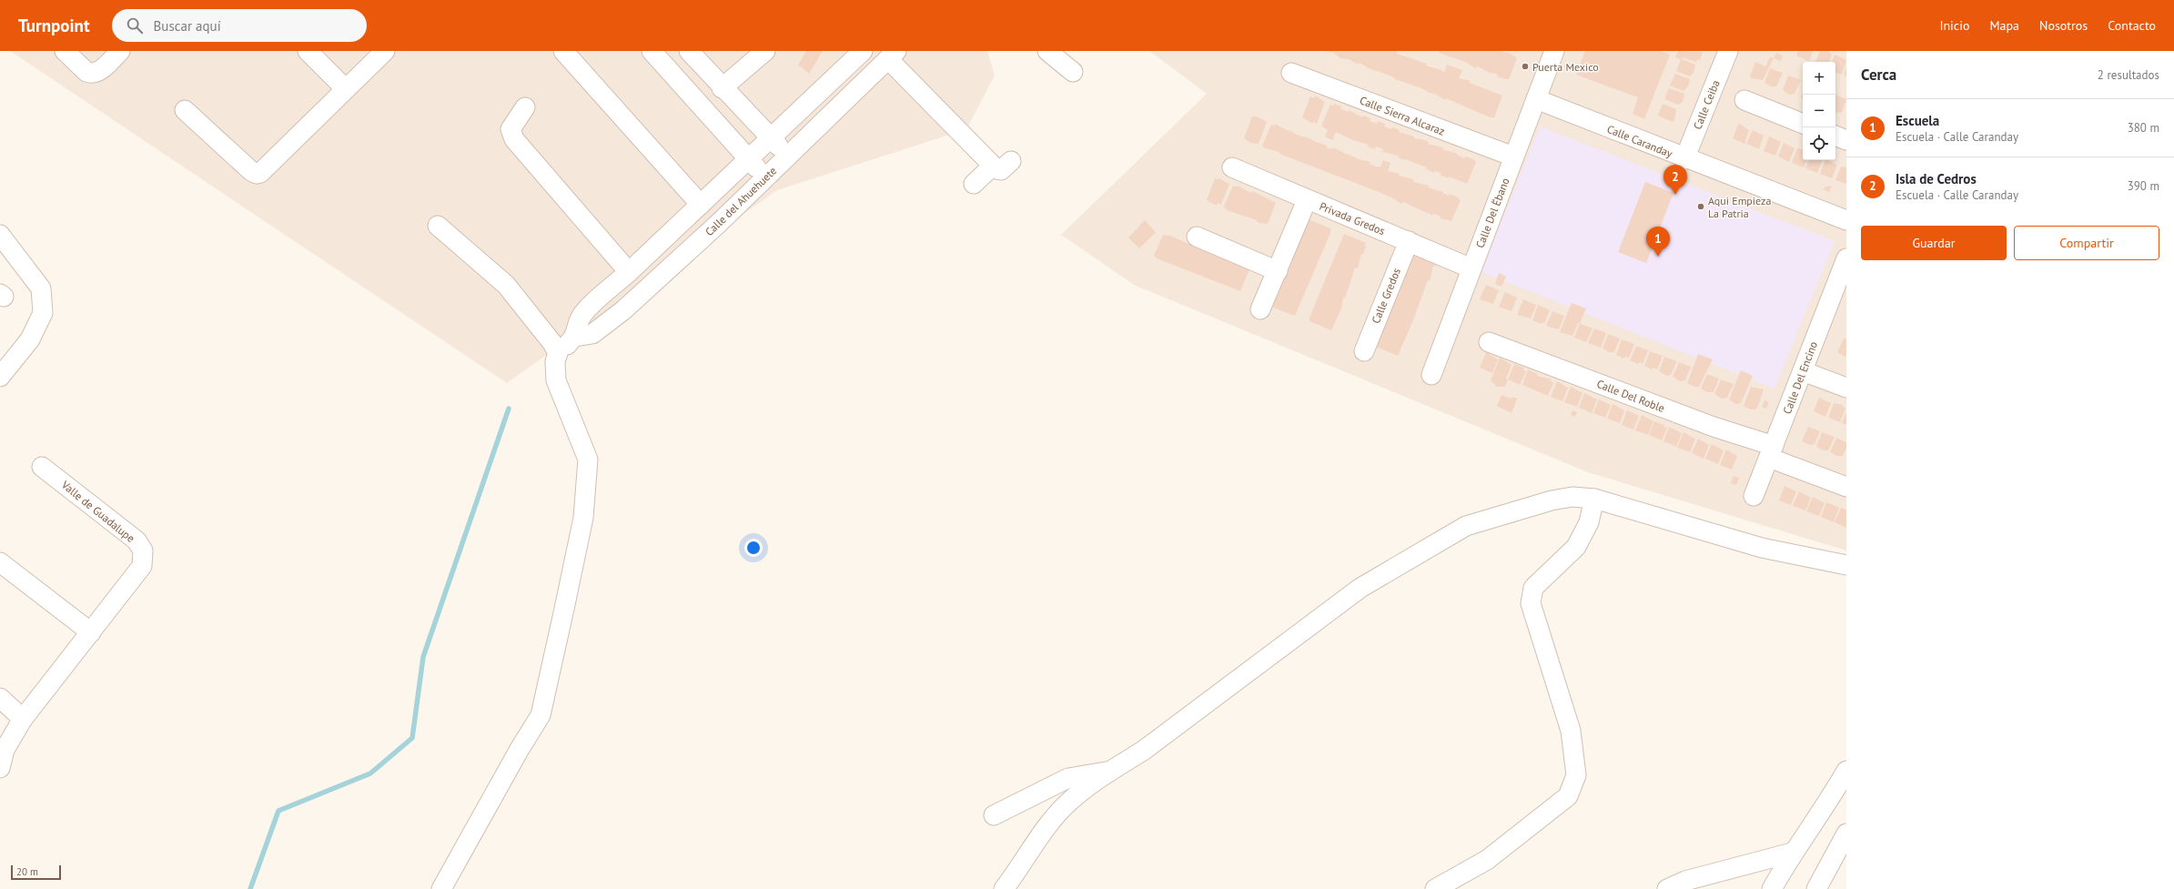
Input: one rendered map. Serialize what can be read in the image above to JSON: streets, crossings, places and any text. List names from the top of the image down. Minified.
{"streets":{"street":["Calle Ceiba","Calle Sierra Alcaraz","Calle Caranday","Calle del Ahuehuete","Calle Del Ëbano","Privada Gredos","Calle Gredos","Calle Del Encino","Calle Del Roble","Valle de Guadalupe"]},"crossings":[["Calle Ceiba","Calle Caranday"],["Calle Sierra Alcaraz","Calle Del Ëbano"],["Calle Caranday","Calle Del Ëbano"],["Calle Del Ëbano","Privada Gredos"],["Privada Gredos","Calle Gredos"],["Calle Del Encino","Calle Del Roble"]],"places":["Puerta Mexico","Aqui Empieza La Patria"],"scale_bar":"20 m","page":{"header":"Turnpoint","search":"Buscar aquí","nav":["Inicio","Mapa","Nosotros","Contacto"],"heading":["Cerca","2 resultados"],"map_buttons":["+","−"],"list":[{"mark":"1","name":"Escuela","note":"Escuela · Calle Caranday","value":"380 m"},{"mark":"2","name":"Isla de Cedros","note":"Escuela · Calle Caranday","value":"390 m"}],"pins":["2","1"],"buttons":["Guardar","Compartir"],"scale":"20 m"}}
